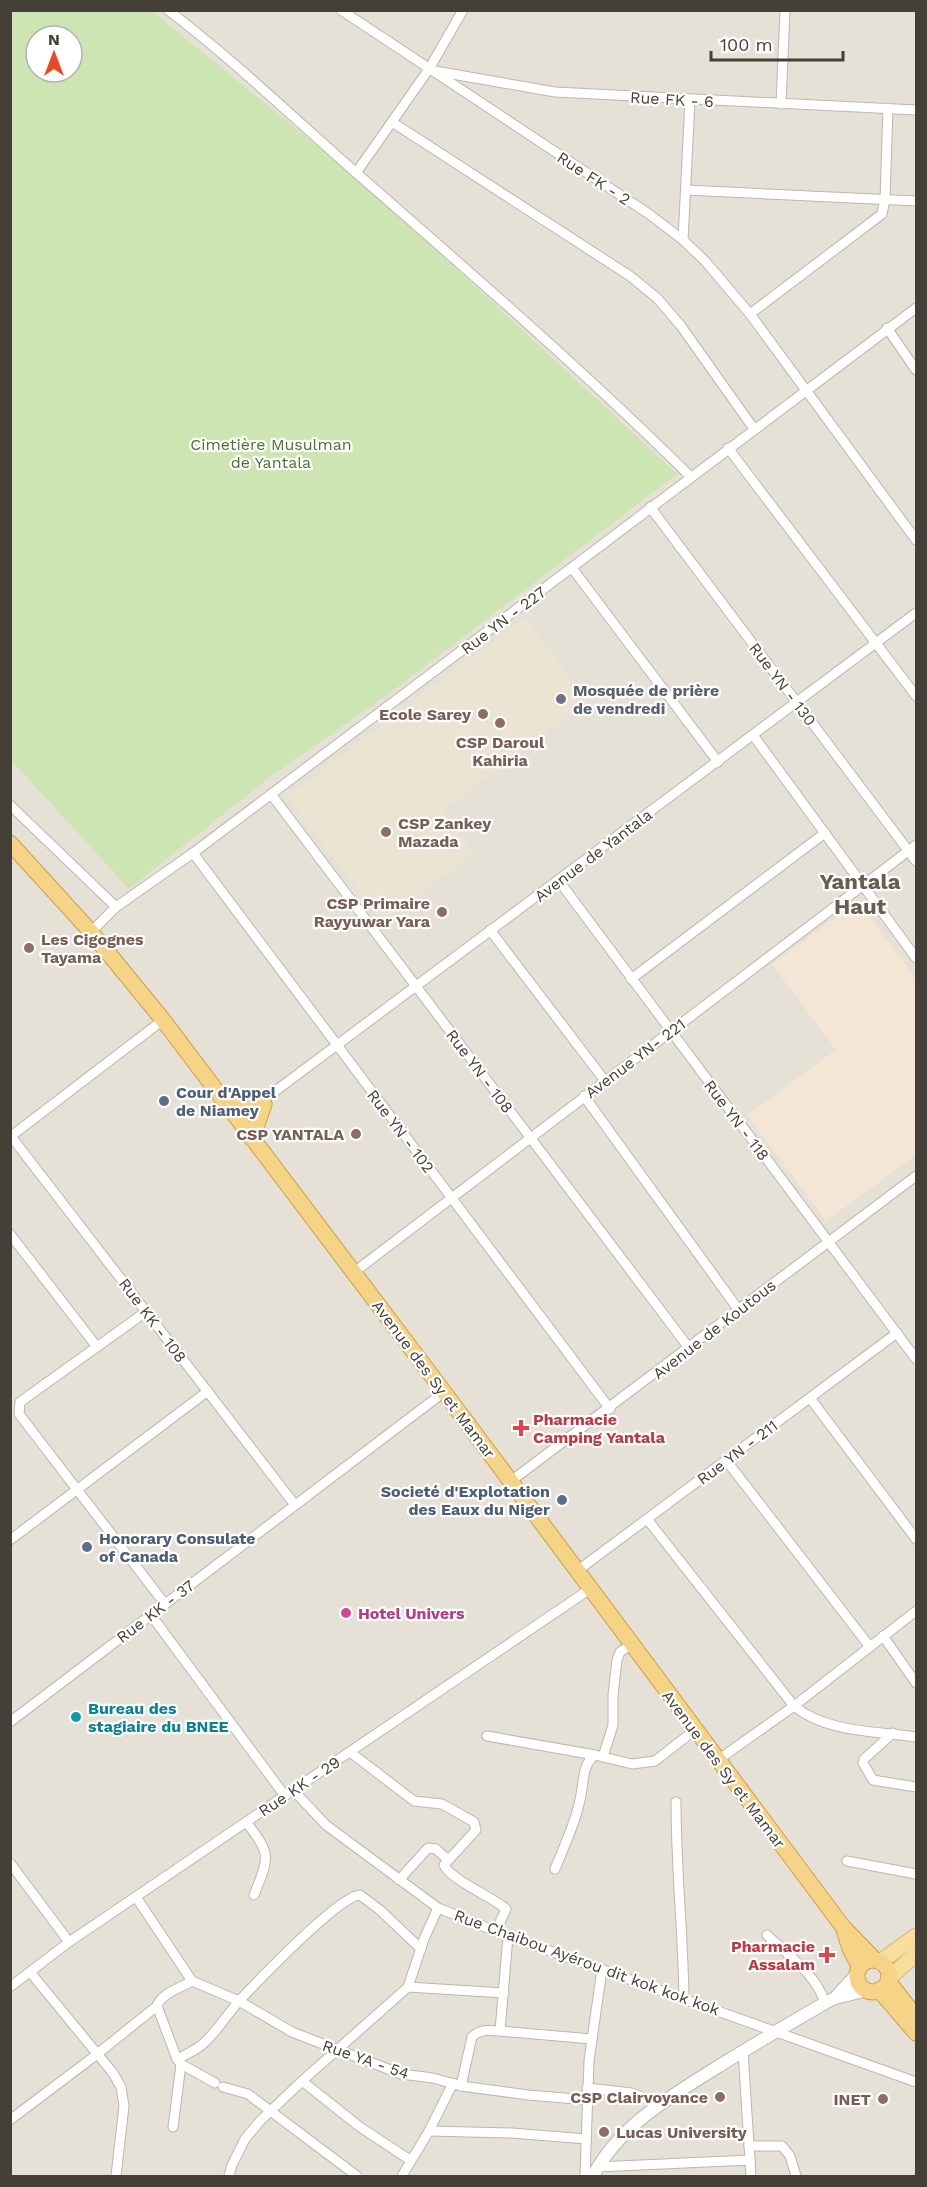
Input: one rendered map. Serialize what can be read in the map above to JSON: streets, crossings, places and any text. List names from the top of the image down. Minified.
{"streets":{"highway":["Avenue des Sy et Mamar"],"street":["Rue FK - 6","Rue FK - 2","Rue YN - 227","Rue YN - 130","Avenue de Yantala","Avenue YN- 221","Rue YN - 108","Rue YN - 118","Rue YN - 102","Rue KK - 108","Avenue de Koutous","Rue YN - 211","Rue KK - 37","Rue KK - 29","Rue Chaibou Ayérou dit kok kok kok","Rue YA - 54"]},"crossings":[["Rue FK - 6","Rue FK - 2"],["Rue FK - 2","Rue YN - 227"],["Rue YN - 227","Rue YN - 130"],["Rue YN - 227","Rue YN - 108"],["Rue YN - 227","Rue YN - 102"],["Rue YN - 227","Avenue des Sy et Mamar"],["Rue YN - 130","Avenue de Yantala"],["Rue YN - 130","Avenue YN- 221"],["Avenue de Yantala","Rue YN - 108"],["Avenue de Yantala","Rue YN - 118"],["Avenue de Yantala","Rue YN - 102"],["Avenue de Yantala","Avenue des Sy et Mamar"],["Avenue YN- 221","Rue YN - 108"],["Avenue YN- 221","Rue YN - 118"],["Avenue YN- 221","Rue YN - 102"],["Avenue YN- 221","Avenue des Sy et Mamar"],["Rue YN - 108","Avenue de Koutous"],["Rue YN - 118","Avenue de Koutous"],["Rue YN - 118","Rue YN - 211"],["Rue YN - 102","Avenue de Koutous"],["Rue KK - 108","Rue KK - 37"],["Avenue de Koutous","Avenue des Sy et Mamar"],["Avenue des Sy et Mamar","Rue YN - 211"],["Avenue des Sy et Mamar","Rue KK - 37"],["Avenue des Sy et Mamar","Rue KK - 29"],["Rue KK - 37","Rue Chaibou Ayérou dit kok kok kok"],["Rue KK - 29","Rue Chaibou Ayérou dit kok kok kok"]],"districts":["Yantala Haut"],"parks":["Cimetière Musulman de Yantala"],"places":{"other":["Mosquée de prière de vendredi","Ecole Sarey","CSP Daroul Kahiria","CSP Zankey Mazada","CSP Primaire Rayyuwar Yara","Les Cigognes Tayama","Cour d'Appel de Niamey","CSP YANTALA","Societé d'Explotation des Eaux du Niger","Honorary Consulate of Canada","Hotel Univers","Bureau des stagiaire du BNEE","CSP Clairvoyance","INET","Lucas University"],"health":["Pharmacie Camping Yantala","Pharmacie Assalam"]},"scale_bar":"100 m","north":"top"}
